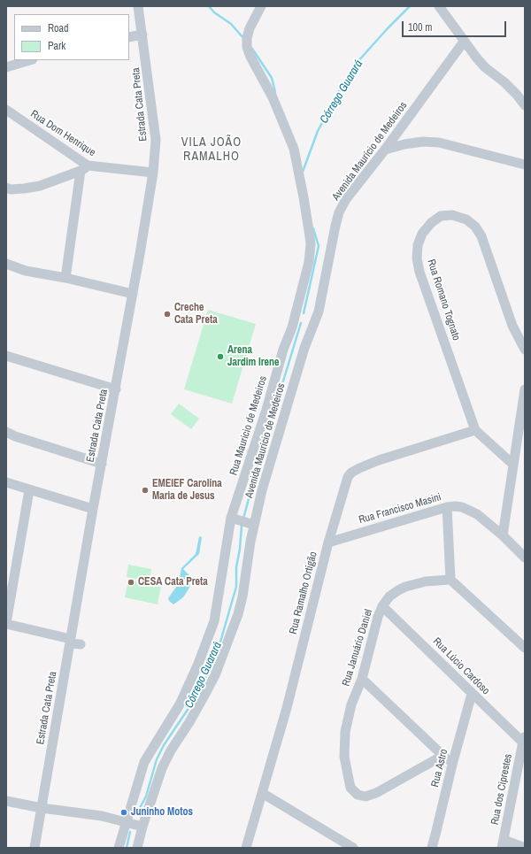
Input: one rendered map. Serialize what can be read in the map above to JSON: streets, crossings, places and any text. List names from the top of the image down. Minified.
{"streets":{"street":["Estrada Cata Preta","Rua Dom Henrique","Avenida Maurício de Medeiros","Rua Romano Tognato","Rua Mauricio de Medeiros","Rua Francisco Masini","Rua Ramalho Ortigão","Rua Januário Daniel","Rua Lúcio Cardoso","Rua Astro","Rua dos Ciprestes"]},"crossings":[["Estrada Cata Preta","Rua Dom Henrique"],["Rua Romano Tognato","Rua Ramalho Ortigão"],["Rua Francisco Masini","Rua Ramalho Ortigão"],["Rua Januário Daniel","Rua Lúcio Cardoso"],["Rua Lúcio Cardoso","Rua Astro"],["Rua Lúcio Cardoso","Rua dos Ciprestes"]],"districts":["VILA JOÃO RAMALHO"],"water":["Córrego Guarará"],"places":["Creche Cata Preta","Arena Jardim Irene","EMEIEF Carolina Maria de Jesus","CESA Cata Preta","Juninho Motos"],"legend":["Road","Park"],"scale_bar":"100 m"}
